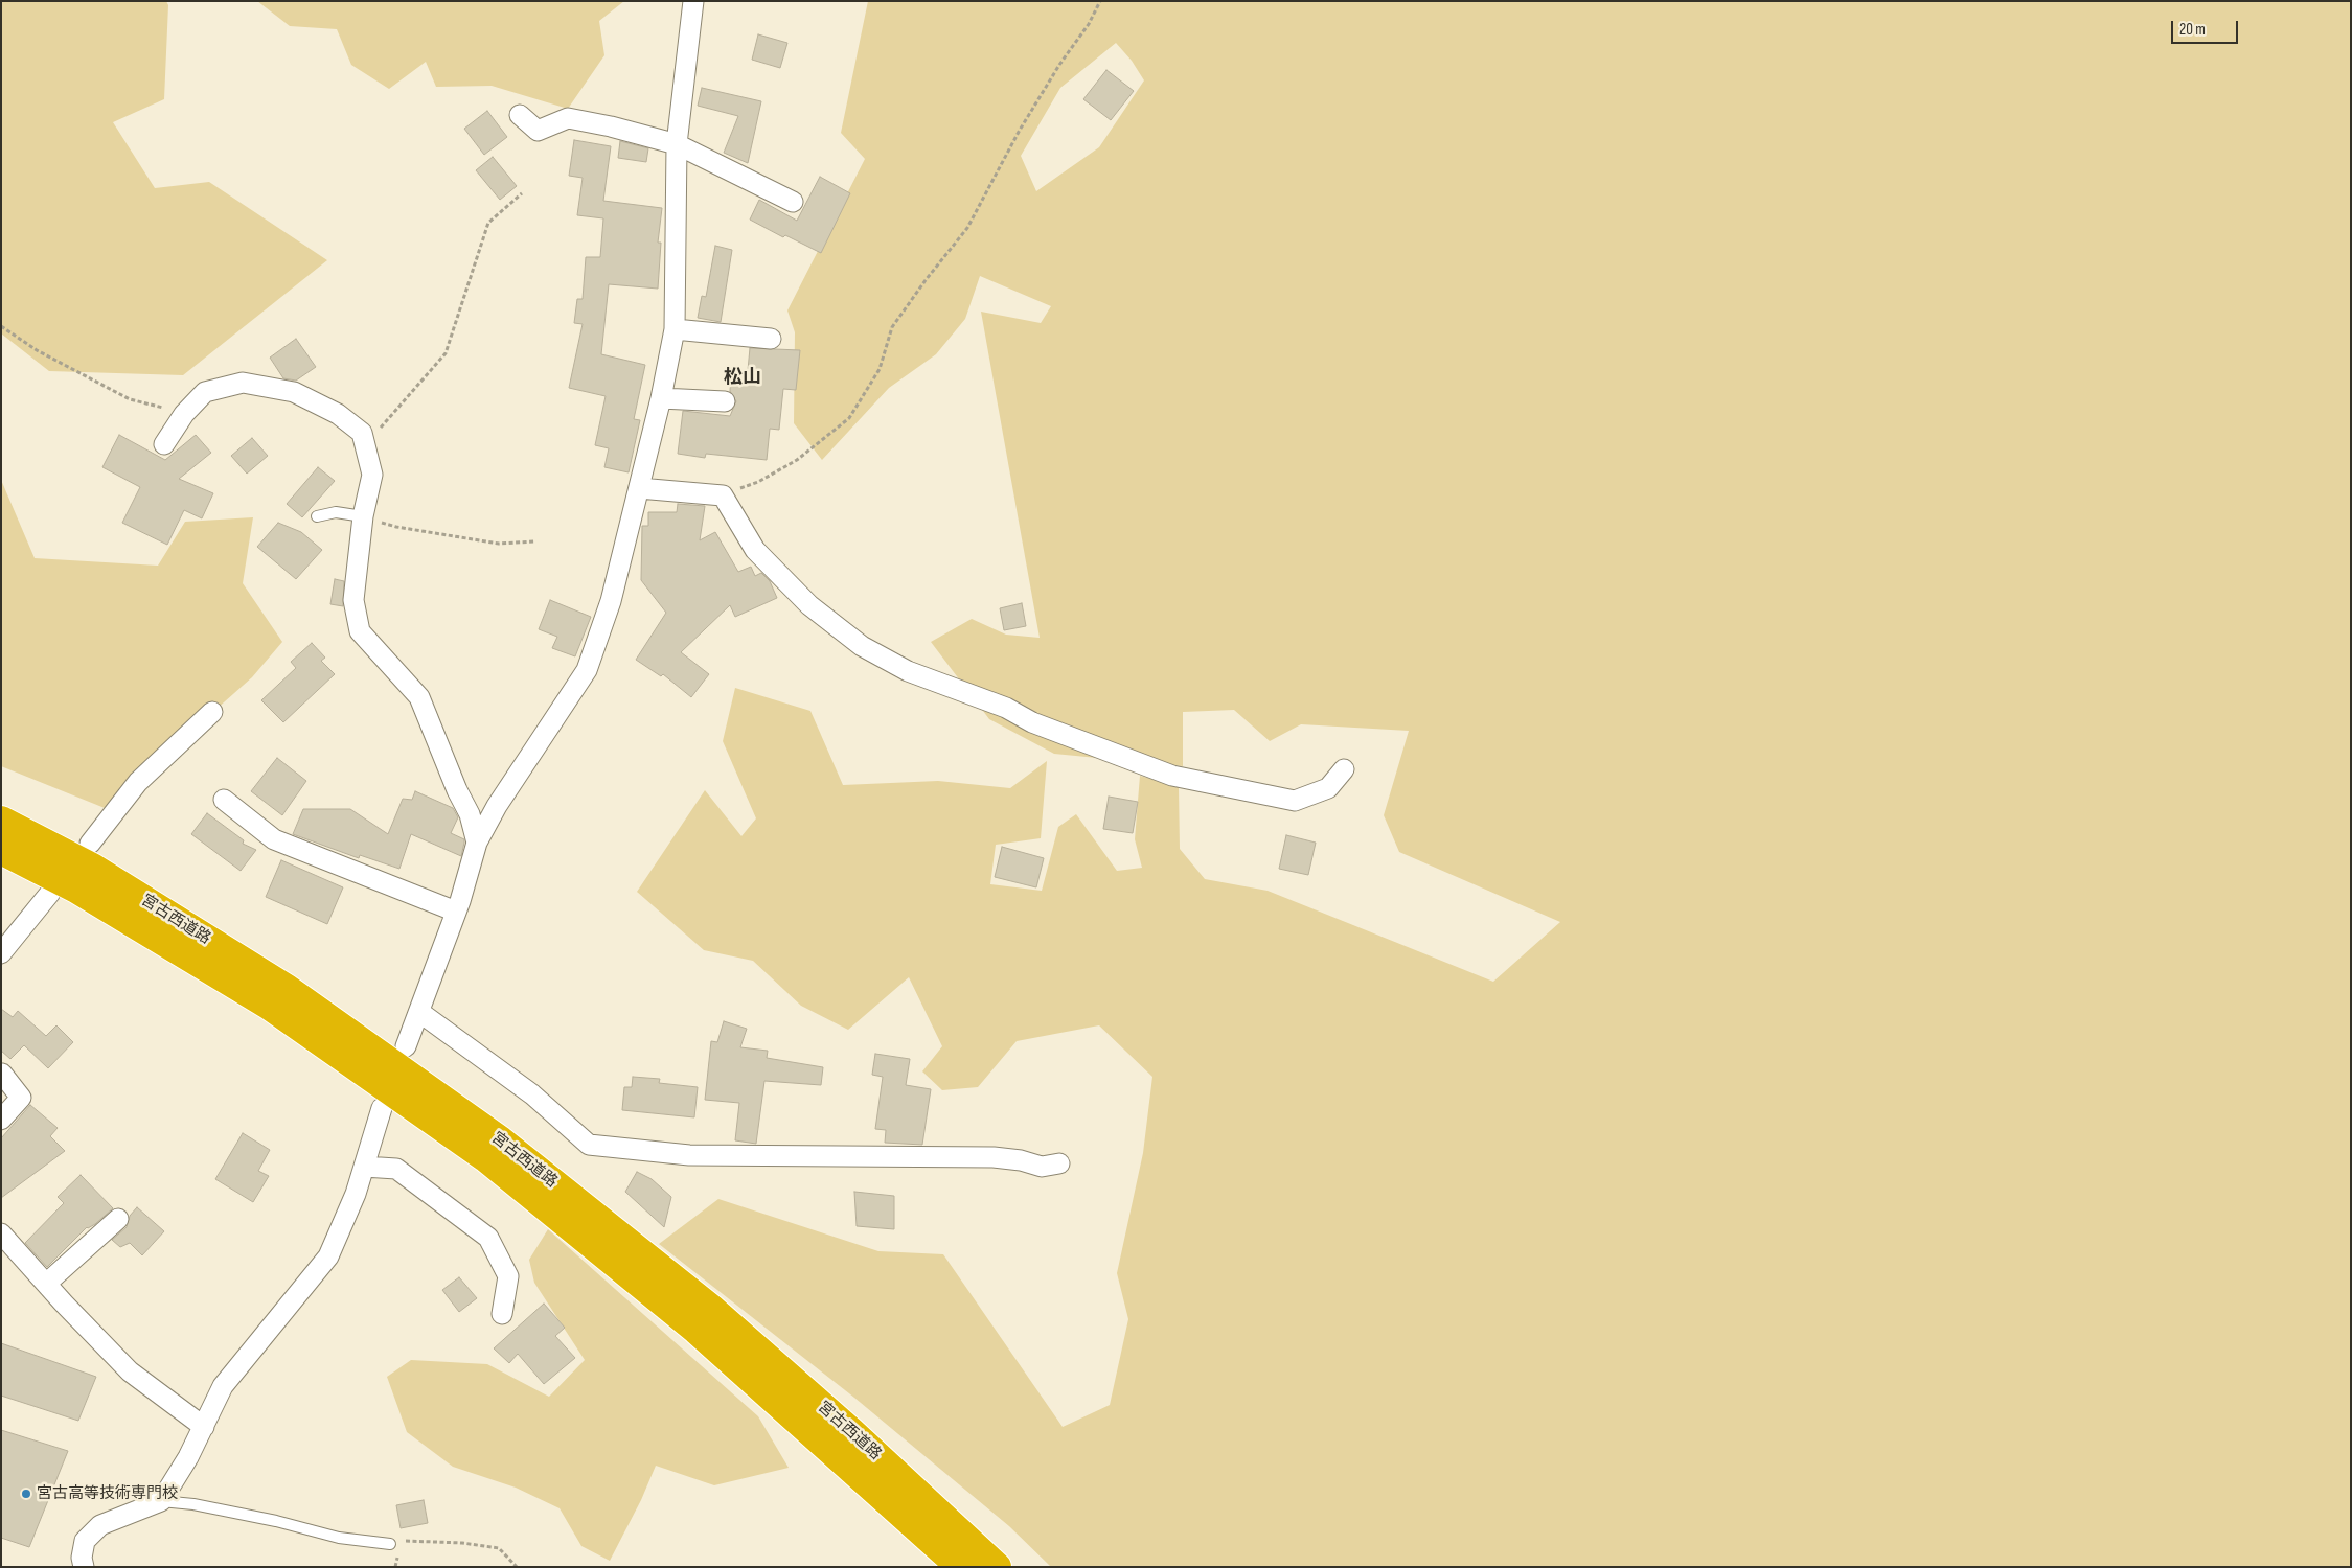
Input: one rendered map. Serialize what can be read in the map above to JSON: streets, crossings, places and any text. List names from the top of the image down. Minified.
{"streets":{"highway":["宮古西道路"]},"districts":["松山"],"places":["宮古高等技術専門校"],"scale_bar":"20 m"}
